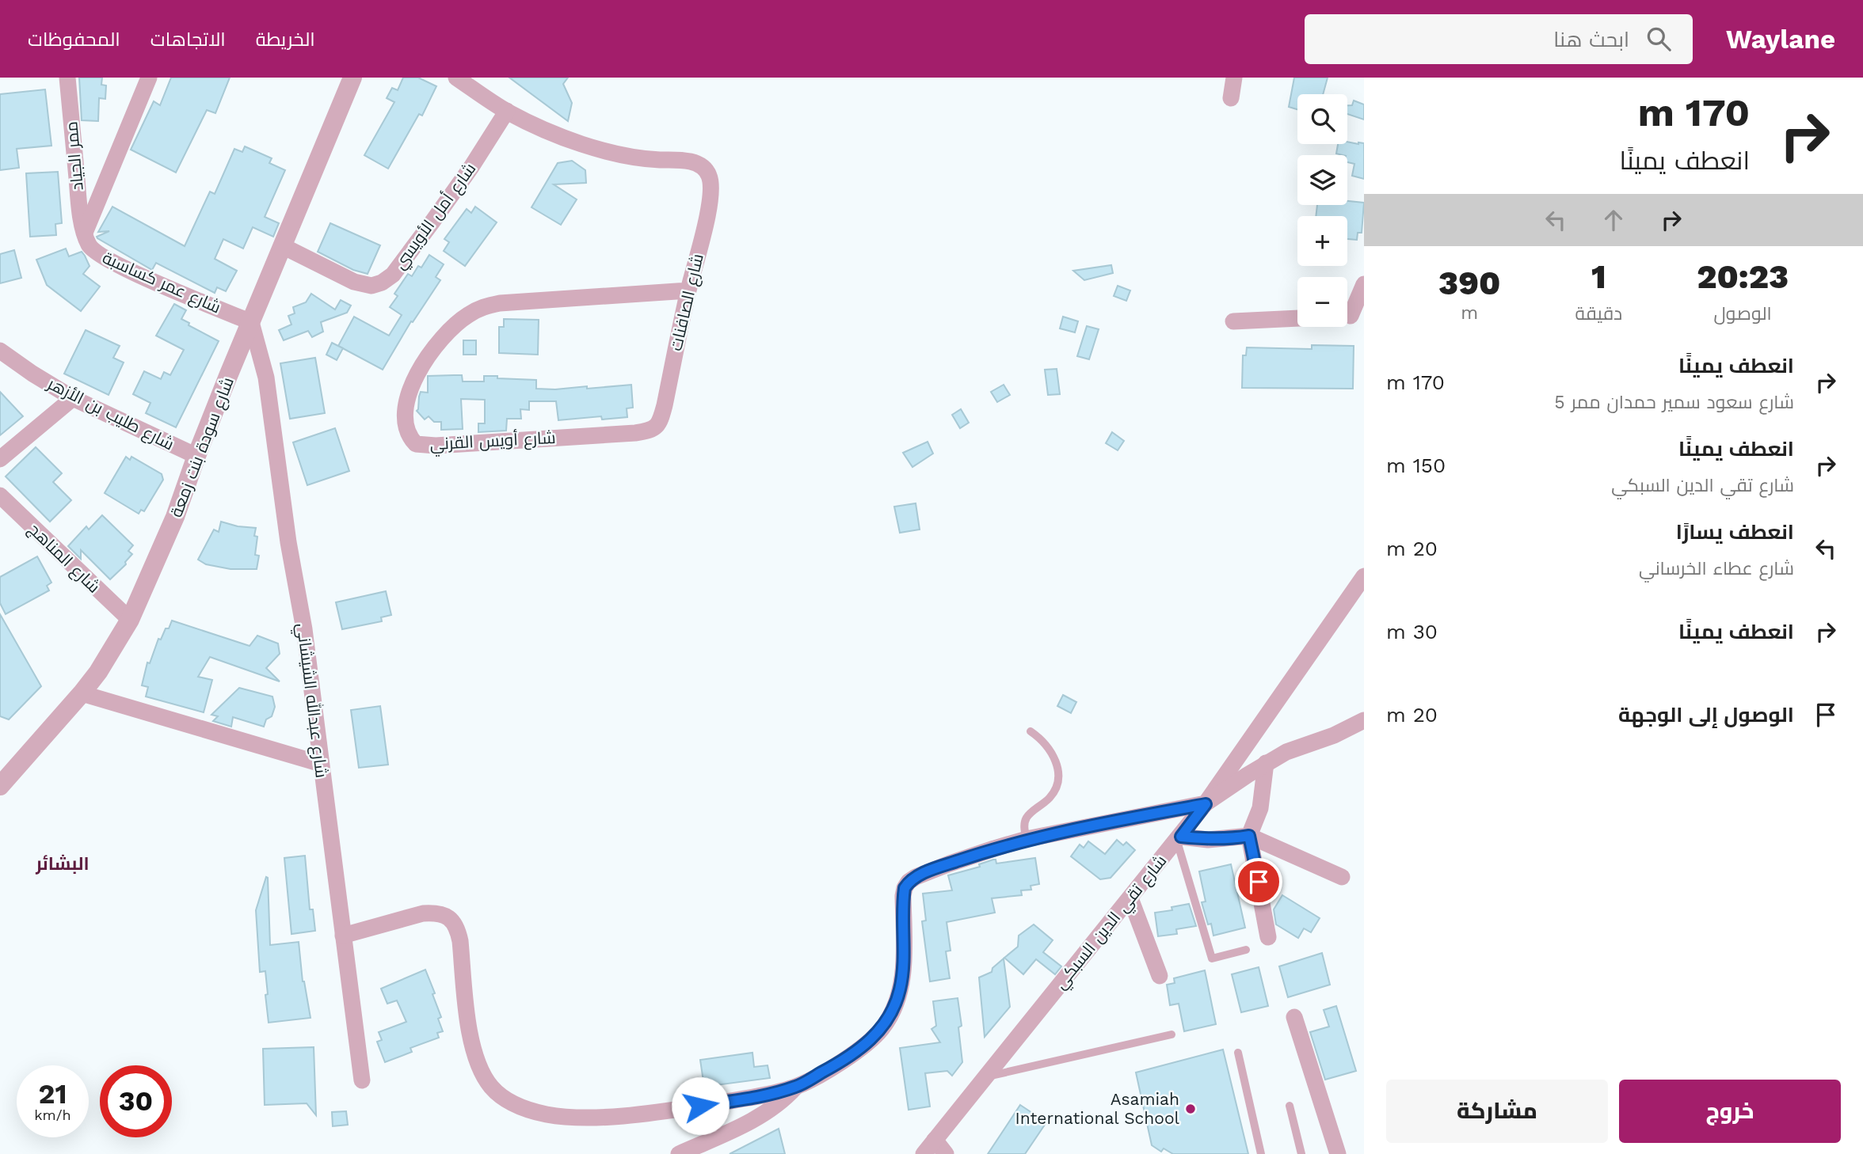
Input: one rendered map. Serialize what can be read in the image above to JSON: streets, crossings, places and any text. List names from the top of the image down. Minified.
{"streets":{"street":["ممر الجياد","شارع أمل الأويسي","شارع عمر كساسبة","شارع الصافنات","شارع طليب بن الأزهر","شارع أويس القرني","شارع سودة بنت زمعة","شارع المناهج","شارع عبدالله الشيشاني","شارع تقي الدين السبكي"]},"crossings":[["ممر الجياد","شارع عمر كساسبة"],["شارع أمل الأويسي","شارع الصافنات"],["شارع أمل الأويسي","شارع سودة بنت زمعة"],["شارع عمر كساسبة","شارع سودة بنت زمعة"],["شارع عمر كساسبة","شارع عبدالله الشيشاني"],["شارع الصافنات","شارع أويس القرني"],["شارع طليب بن الأزهر","شارع سودة بنت زمعة"],["شارع سودة بنت زمعة","شارع المناهج"],["شارع سودة بنت زمعة","شارع عبدالله الشيشاني"]],"districts":["البشائر"],"places":["Asamiah International School"],"page":{"header":"Waylane","search":"ابحث هنا","nav":["الخريطة","الاتجاهات","المحفوظات"],"turn":["170 m","انعطف يمينًا"],"map_buttons":["+","−"],"eta":["20:23","الوصول","1","دقيقة","390","m"],"list":[{"name":"انعطف يمينًا","note":"شارع سعود سمير حمدان ممر 5","value":"170 m"},{"name":"انعطف يمينًا","note":"شارع تقي الدين السبكي","value":"150 m"},{"name":"انعطف يسارًا","note":"شارع عطاء الخرساني","value":"20 m"},{"name":"انعطف يمينًا","value":"30 m"},{"name":"الوصول إلى الوجهة","value":"20 m"}],"speed":"21 km/h","limit":"30","buttons":["خروج","مشاركة"]}}
